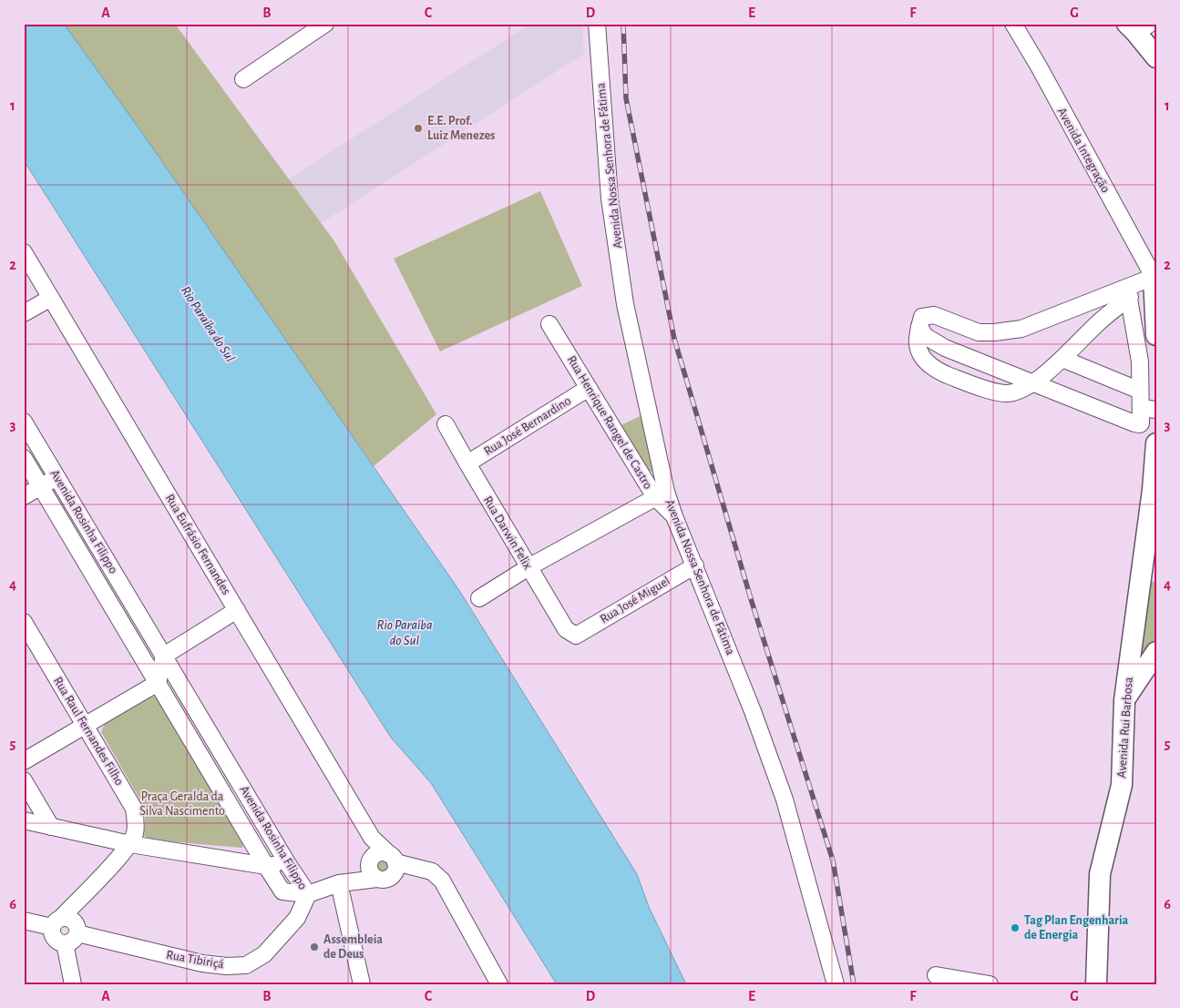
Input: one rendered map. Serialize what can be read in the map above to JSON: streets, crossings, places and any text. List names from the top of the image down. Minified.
{"streets":{"main road":["Avenida Rui Barbosa"],"street":["Avenida Integração","Avenida Nossa Senhora de Fátima","Rua Henrique Rangel de Castro","Rua José Bernardino","Avenida Rosinha Filippo","Rua Darwin Felix","Rua Eufrásio Fernandes","Rua José Miguel","Rua Raul Fernandes Filho","Rua Tibiriçá"]},"crossings":[["Avenida Nossa Senhora de Fátima","Rua Henrique Rangel de Castro"],["Avenida Nossa Senhora de Fátima","Rua José Miguel"],["Rua Henrique Rangel de Castro","Rua José Bernardino"],["Rua José Bernardino","Rua Darwin Felix"],["Avenida Rosinha Filippo","Rua Tibiriçá"],["Rua Darwin Felix","Rua José Miguel"]],"water":["Rio Paraíba do Sul"],"parks":["Praça Geralda da Silva Nascimento"],"places":["E.E. Prof. Luiz Menezes","Tag Plan Engenharia de Energia","Assembleia de Deus"],"grid":{"columns":["A","B","C","D","E","F","G"],"rows":["1","2","3","4","5","6"]}}
